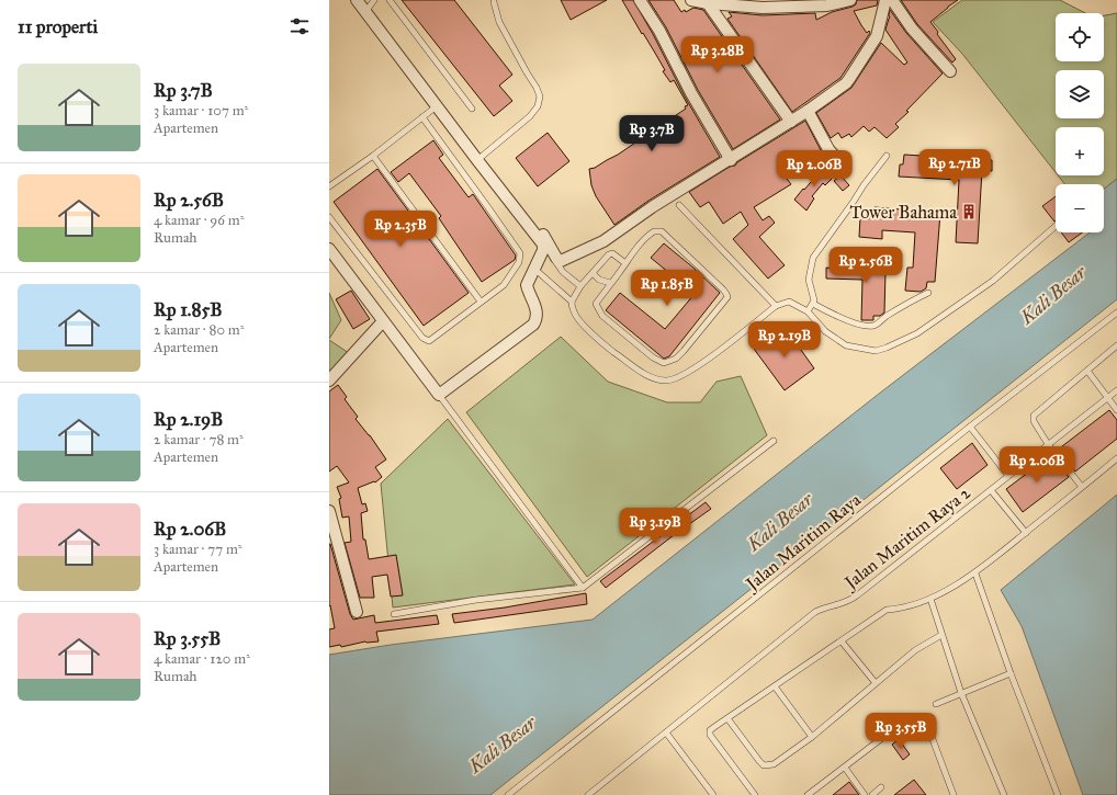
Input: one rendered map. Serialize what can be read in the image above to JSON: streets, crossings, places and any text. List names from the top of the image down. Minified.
{"streets":{"lane":["Jalan Maritim Raya 2","Jalan Maritim Raya"]},"water":["Kali Besar"],"places":{"building":["Tower Bahama"]},"page":{"heading":"11 properti","map_buttons":["+","−"],"price":["Rp 3.28B","Rp 3.7B","Rp 2.71B","Rp 2.06B","Rp 2.35B","Rp 2.56B","Rp 1.85B","Rp 2.19B","Rp 2.06B","Rp 3.19B","Rp 3.55B"],"list":[{"name":"Rp 3.7B","note":"3 kamar · 107 m² · Apartemen"},{"name":"Rp 2.56B","note":"4 kamar · 96 m² · Rumah"},{"name":"Rp 1.85B","note":"2 kamar · 80 m² · Apartemen"},{"name":"Rp 2.19B","note":"2 kamar · 78 m² · Apartemen"},{"name":"Rp 2.06B","note":"3 kamar · 77 m² · Apartemen"},{"name":"Rp 3.55B","note":"4 kamar · 120 m² · Rumah"}]}}
